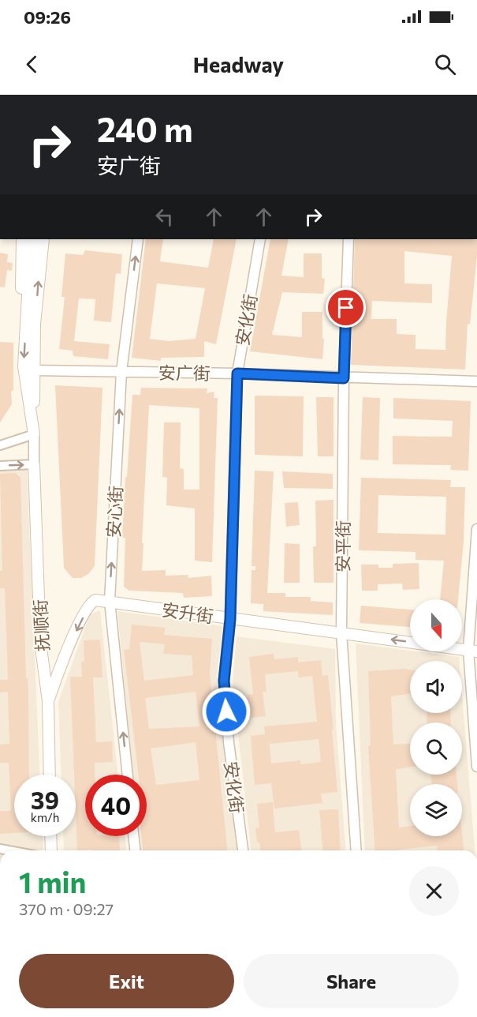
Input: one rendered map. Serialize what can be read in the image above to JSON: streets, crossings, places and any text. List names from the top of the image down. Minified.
{"streets":{"main road":["安升街","抚顺街"],"street":["安化街","安广街","安心街","安平街"]},"crossings":[["安化街","安广街"],["安化街","安升街"],["安广街","安心街"],["安广街","安平街"],["安心街","安升街"],["安平街","安升街"],["安升街","抚顺街"]],"one_way":["安心街","安升街"],"north":"bottom","page":{"status":"09:26","header":"Headway","turn":["240 m","安广街"],"speed":"39 km/h","limit":"40","heading":["1 min","370 m · 09:27"],"buttons":["Exit","Share"]}}
